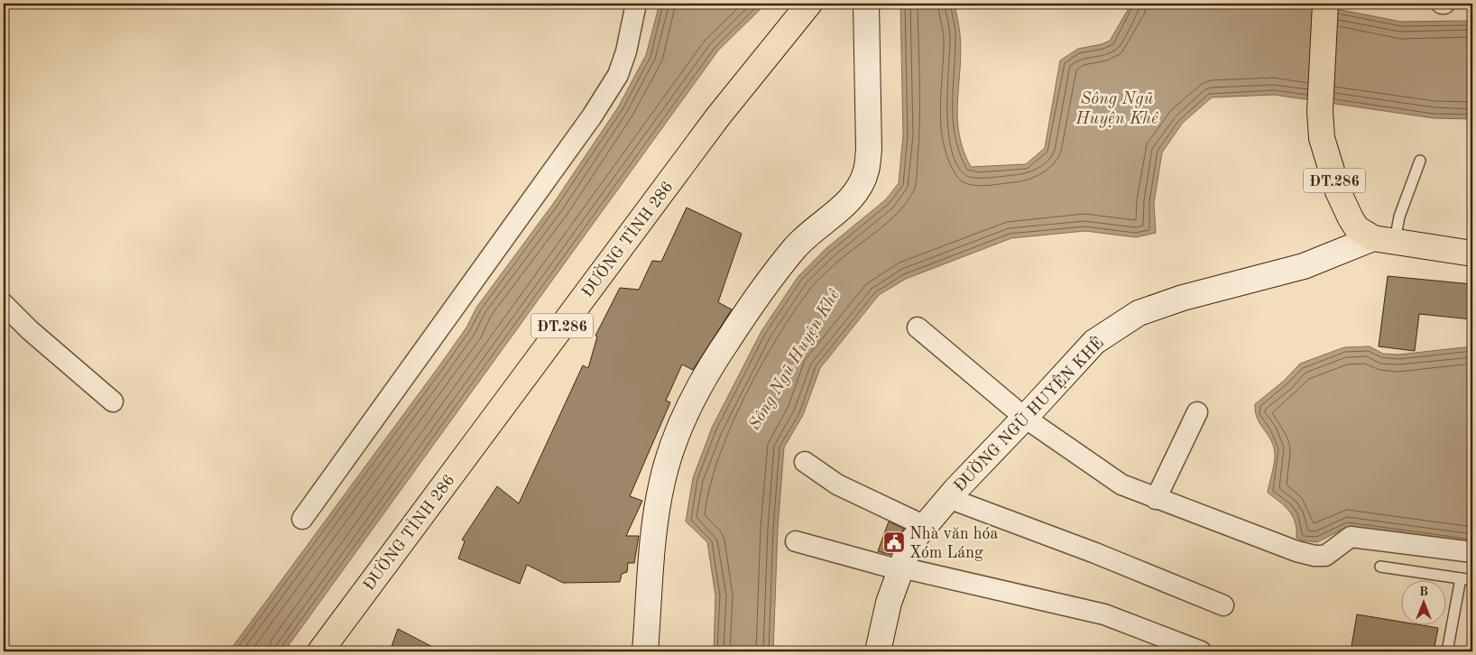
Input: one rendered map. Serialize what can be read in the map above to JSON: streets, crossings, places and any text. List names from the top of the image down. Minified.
{"streets":{"main road":["ĐT.286","ĐƯỜNG TỈNH 286"],"street":["ĐƯỜNG NGŨ HUYỆN KHÊ"]},"crossings":[["ĐT.286","ĐƯỜNG NGŨ HUYỆN KHÊ"]],"water":["Sông Ngũ Huyện Khê"],"places":{"public building":["Nhà văn hóa Xóm Láng"]},"north":"top"}
